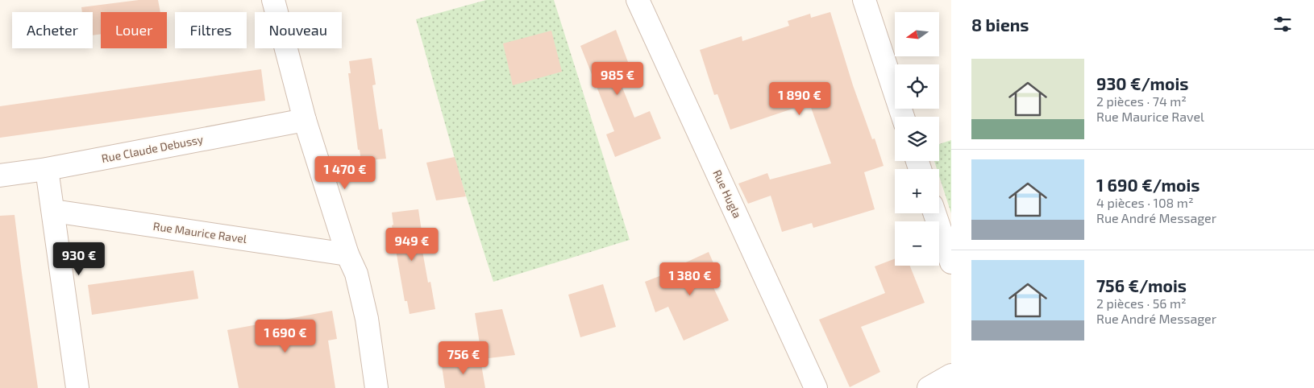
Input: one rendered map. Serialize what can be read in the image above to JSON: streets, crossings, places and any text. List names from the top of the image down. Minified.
{"streets":{"street":["Rue Claude Debussy","Rue Hugla","Rue Maurice Ravel"]},"north":"left","page":{"heading":"8 biens","map_buttons":["+","−"],"chip":["Acheter","Louer","Filtres","Nouveau"],"list":[{"name":"930 €/mois","note":"2 pièces · 74 m² · Rue Maurice Ravel"},{"name":"1 690 €/mois","note":"4 pièces · 108 m² · Rue André Messager"},{"name":"756 €/mois","note":"2 pièces · 56 m² · Rue André Messager"}],"price":["985 €","1 890 €","1 470 €","949 €","930 €","1 380 €","1 690 €","756 €"]}}
